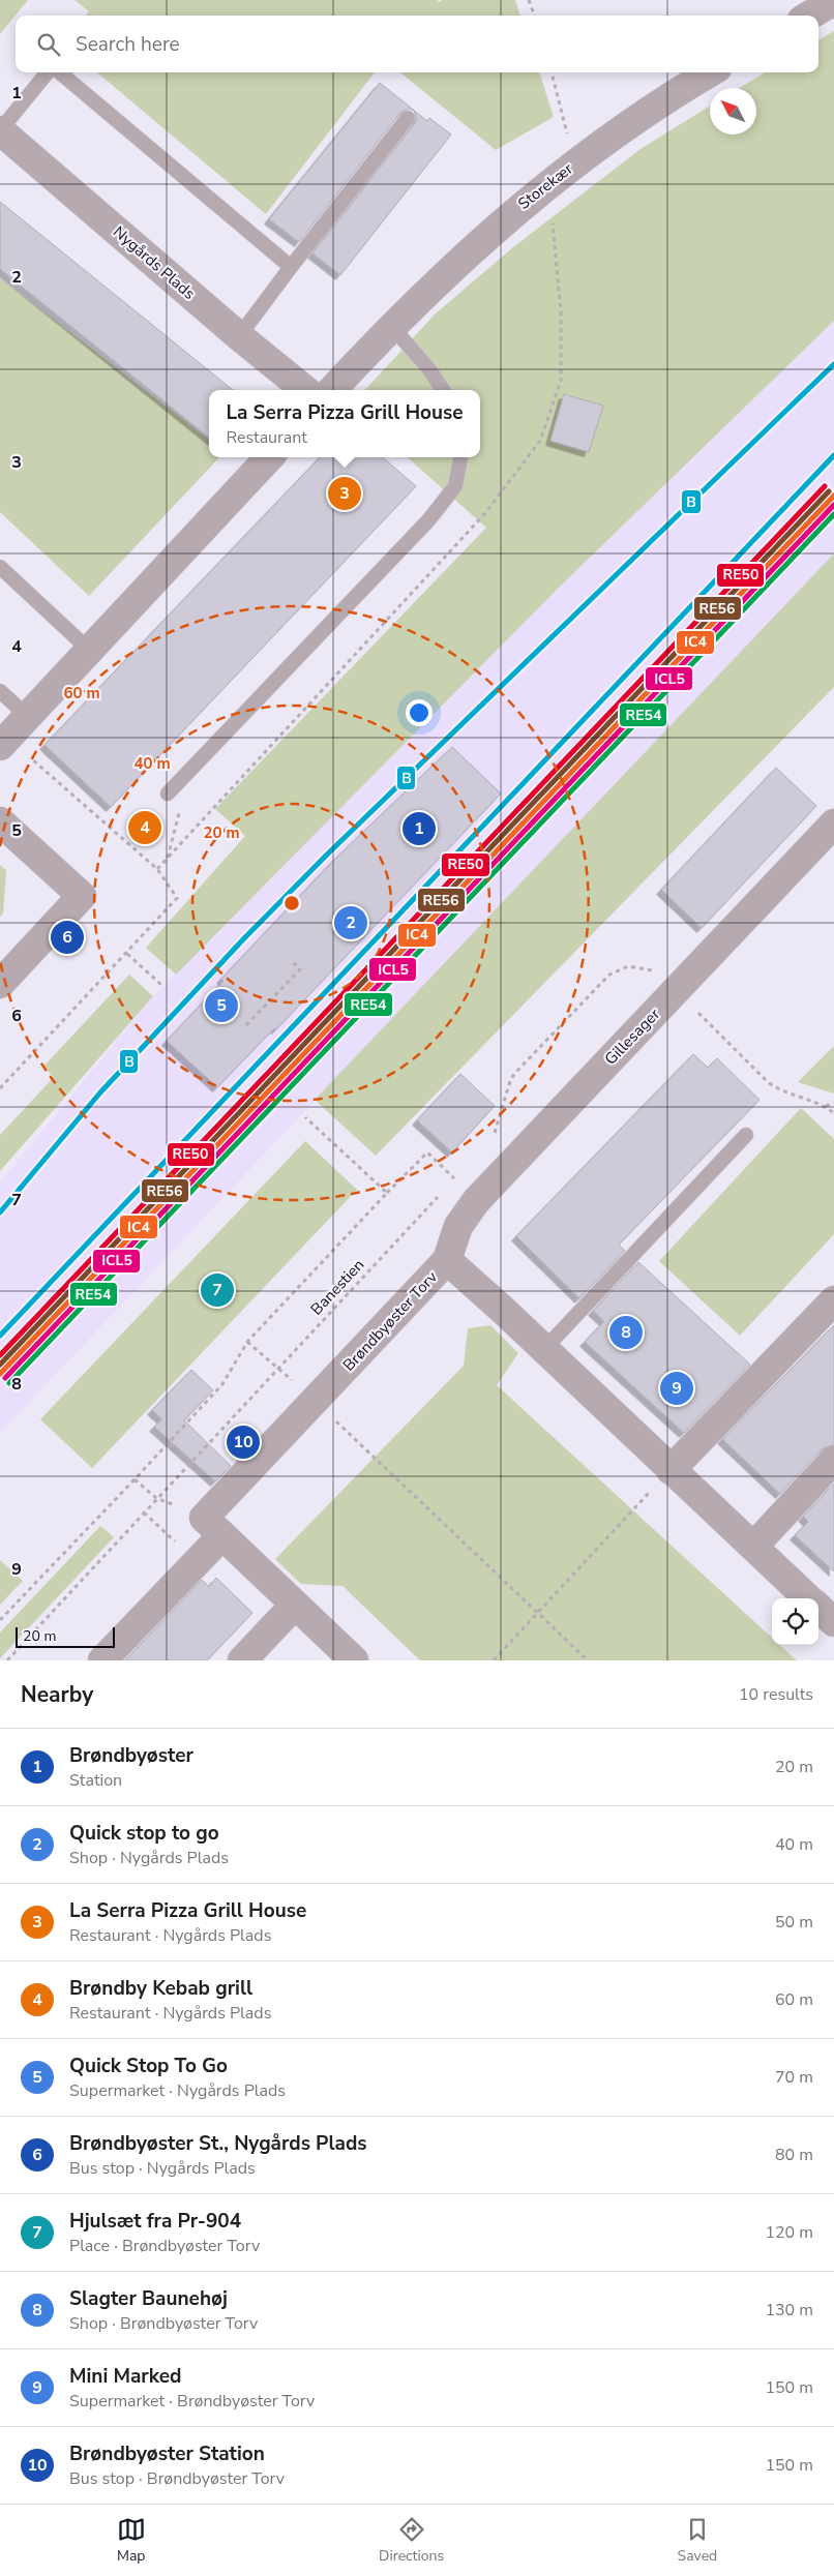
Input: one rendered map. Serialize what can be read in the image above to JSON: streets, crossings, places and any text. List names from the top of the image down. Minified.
{"streets":{"street":["Storekær","Nygårds Plads","Gillesager","Brøndbyøster Torv"],"path":["Banestien"]},"crossings":[["Gillesager","Brøndbyøster Torv"]],"lines":["transit line B","transit line RE50","transit line RE56","transit line IC4","transit line ICL5","transit line RE54"],"scale_bar":"20 m","north":"top left","page":{"search":"Search here","popup":["La Serra Pizza Grill House","Restaurant"],"pins":["3","4","1","2","6","5","7","8","9","10"],"scale":"20 m","heading":["Nearby","10 results"],"list":[{"mark":"1","name":"Brøndbyøster","note":"Station","value":"20 m"},{"mark":"2","name":"Quick stop to go","note":"Shop · Nygårds Plads","value":"40 m"},{"mark":"3","name":"La Serra Pizza Grill House","note":"Restaurant · Nygårds Plads","value":"50 m"},{"mark":"4","name":"Brøndby Kebab grill","note":"Restaurant · Nygårds Plads","value":"60 m"},{"mark":"5","name":"Quick Stop To Go","note":"Supermarket · Nygårds Plads","value":"70 m"},{"mark":"6","name":"Brøndbyøster St., Nygårds Plads","note":"Bus stop · Nygårds Plads","value":"80 m"},{"mark":"7","name":"Hjulsæt fra Pr-904","note":"Place · Brøndbyøster Torv","value":"120 m"},{"mark":"8","name":"Slagter Baunehøj","note":"Shop · Brøndbyøster Torv","value":"130 m"},{"mark":"9","name":"Mini Marked","note":"Supermarket · Brøndbyøster Torv","value":"150 m"},{"mark":"10","name":"Brøndbyøster Station","note":"Bus stop · Brøndbyøster Torv","value":"150 m"}],"nav":["Map","Directions","Saved"]},"grid":{"rows":["1","2","3","4","5","6","7","8","9"]},"rings":["60 m","40 m","20 m"]}
